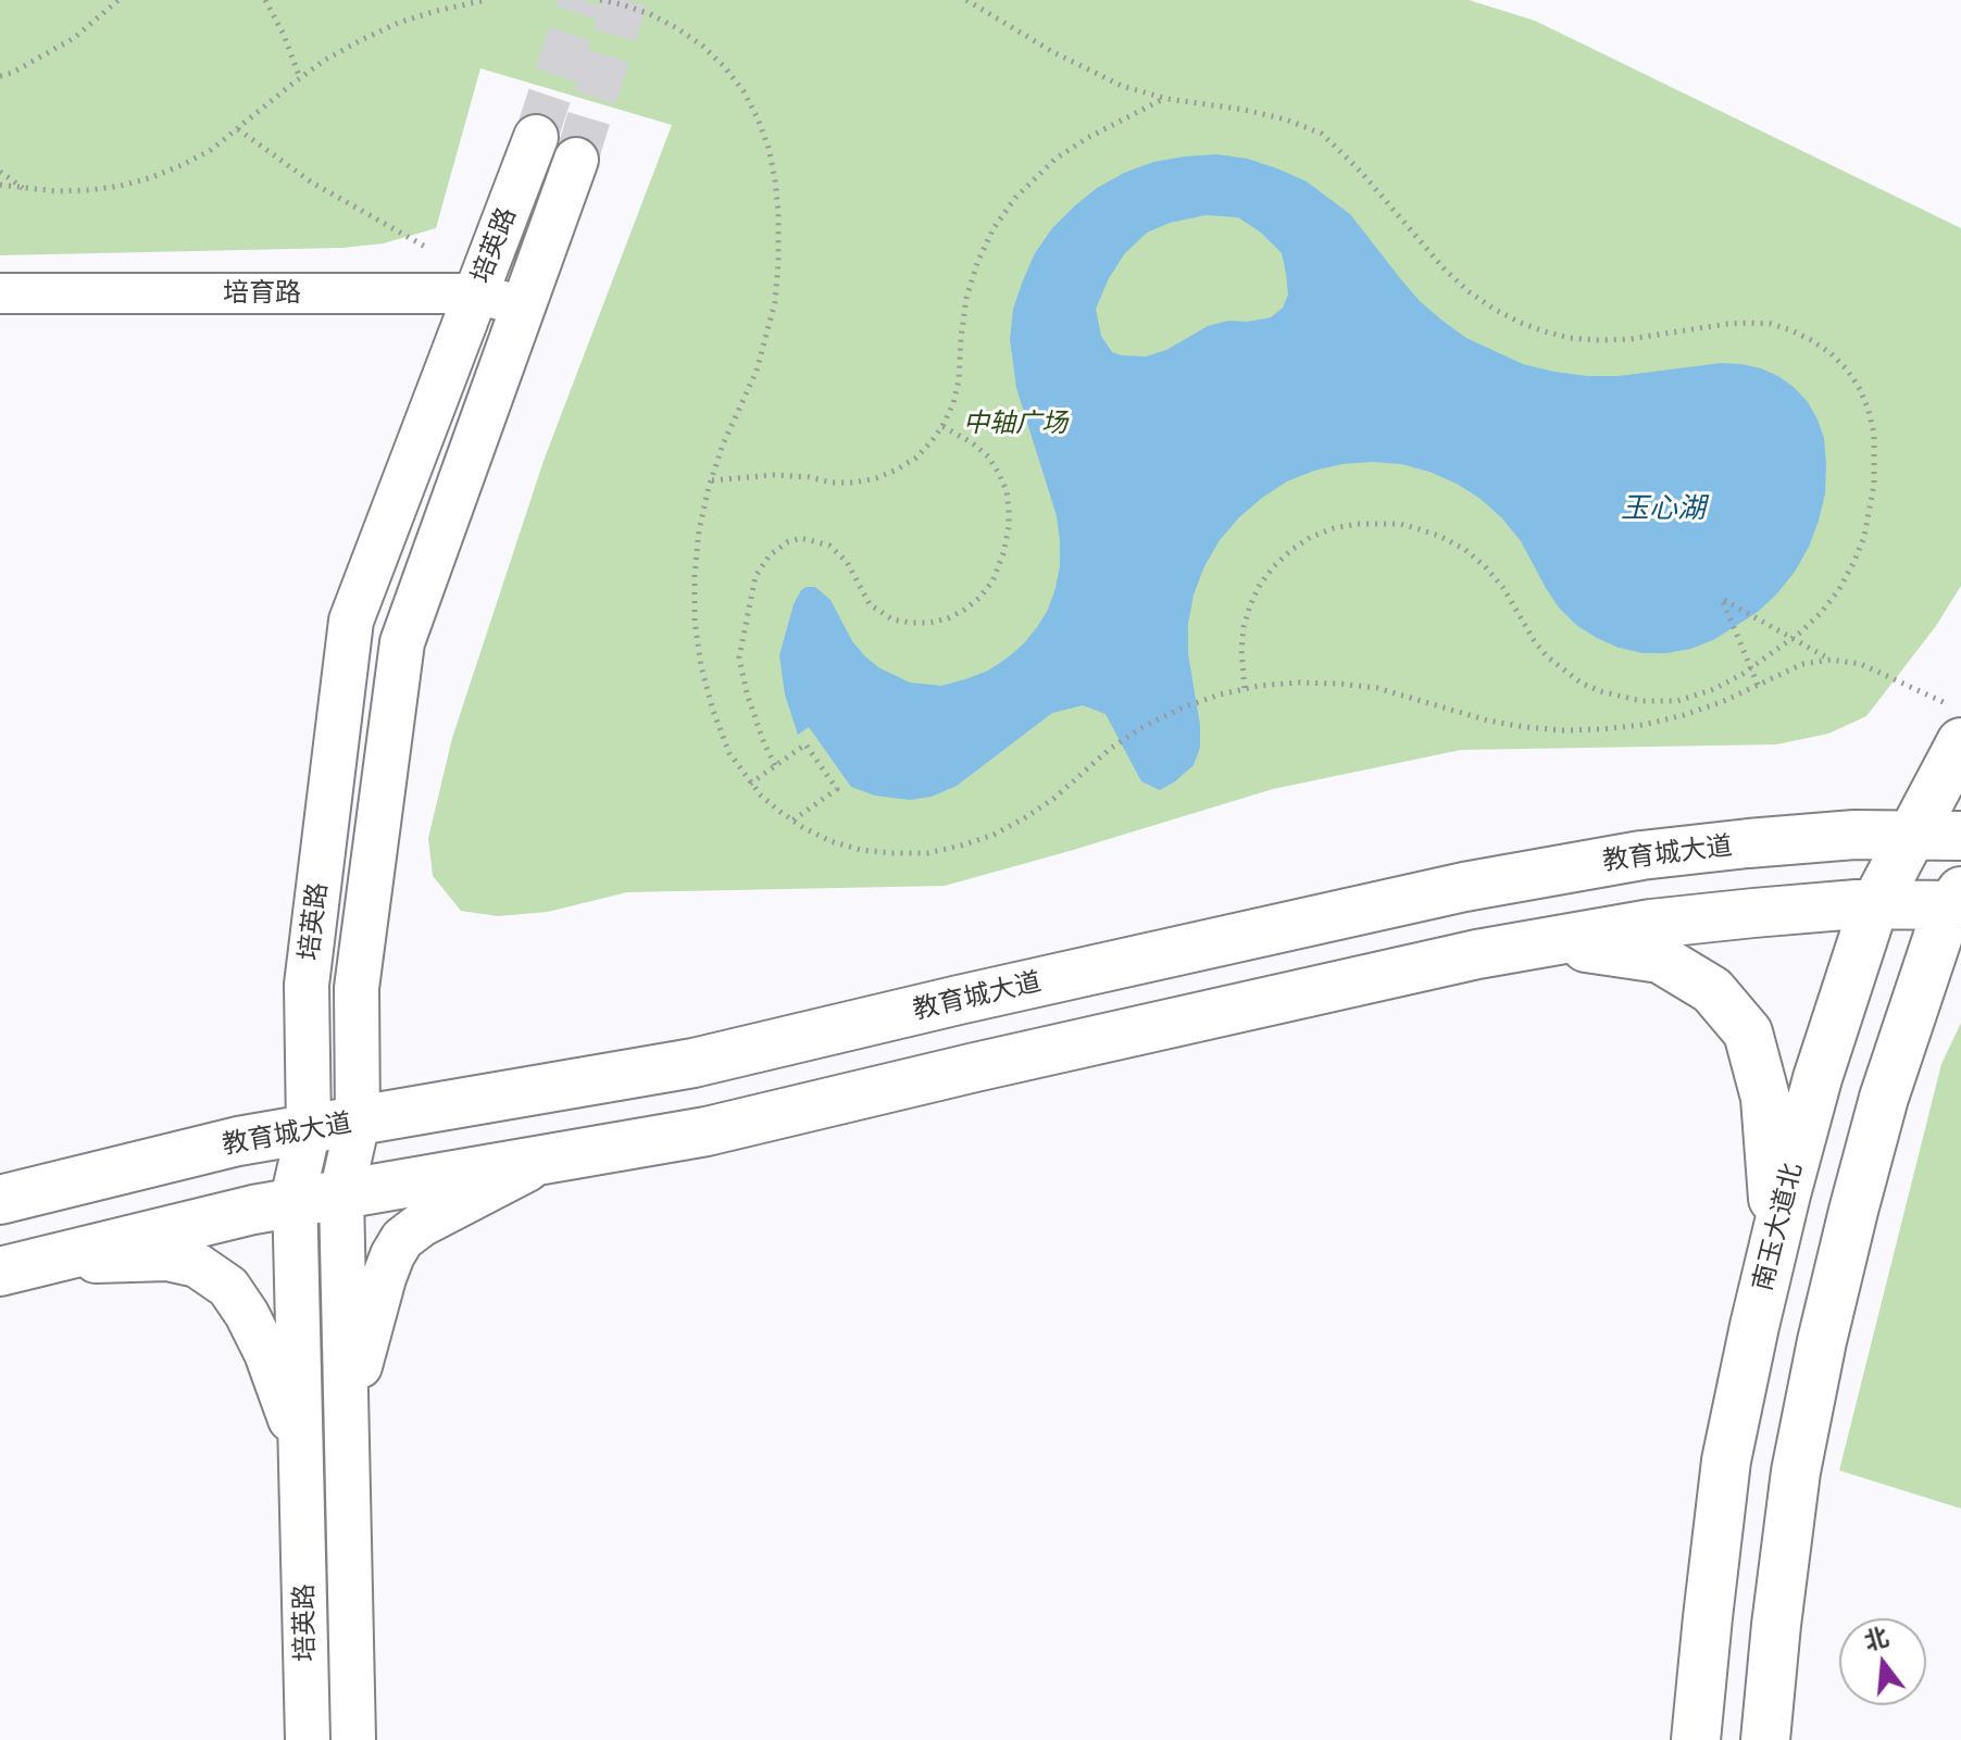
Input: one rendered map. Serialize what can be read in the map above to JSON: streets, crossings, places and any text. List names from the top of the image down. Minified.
{"streets":{"main road":["培英路","教育城大道","南玉大道北"],"street":["培育路"]},"crossings":[["培英路","培育路"],["培英路","教育城大道"],["教育城大道","南玉大道北"]],"water":["玉心湖"],"parks":["中轴广场"],"north":"top"}
